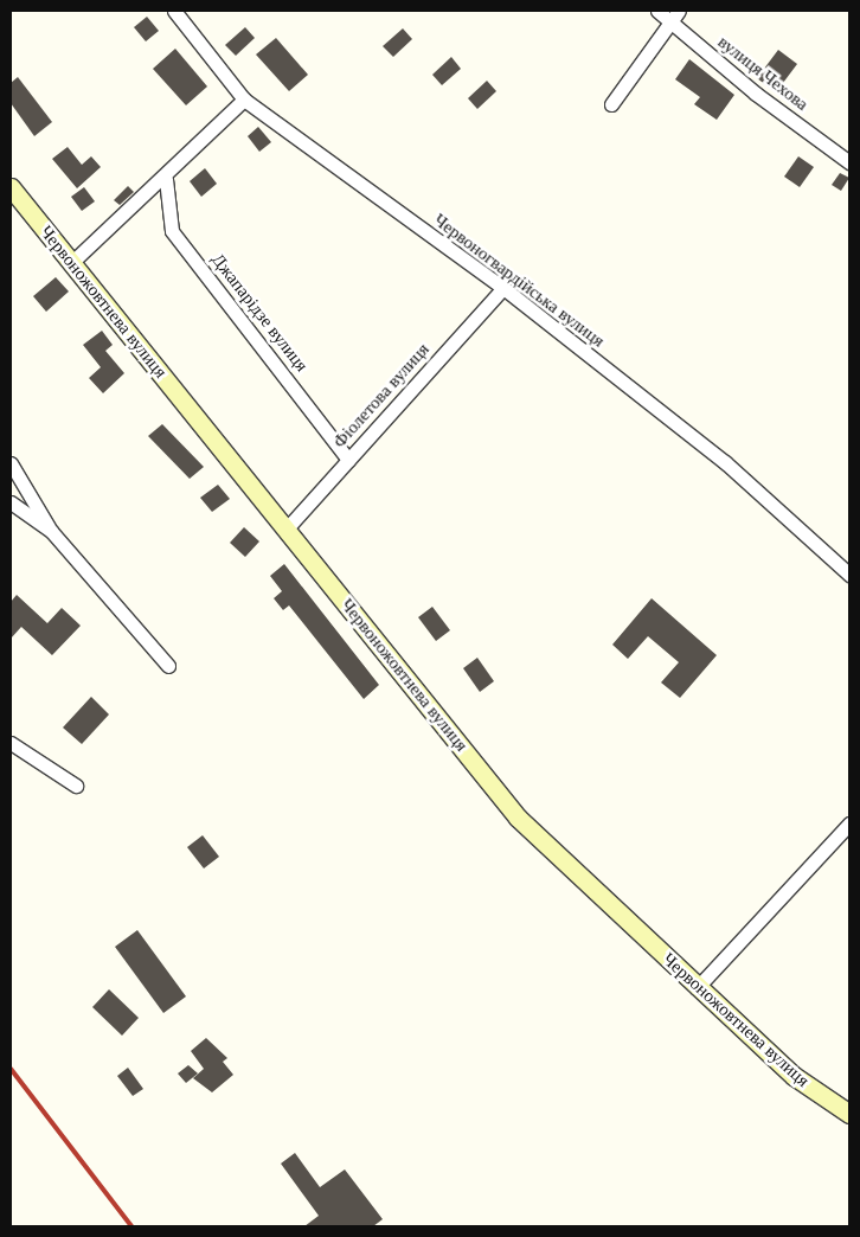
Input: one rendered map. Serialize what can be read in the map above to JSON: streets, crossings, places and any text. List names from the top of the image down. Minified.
{"streets":{"street":["вулиця Чехова","Червоногвардійська вулиця","Червоножовтнева вулиця","Джапарідзе вулиця","Фіолетова вулиця"]},"crossings":[["Червоногвардійська вулиця","Фіолетова вулиця"],["Червоножовтнева вулиця","Фіолетова вулиця"],["Джапарідзе вулиця","Фіолетова вулиця"]]}
